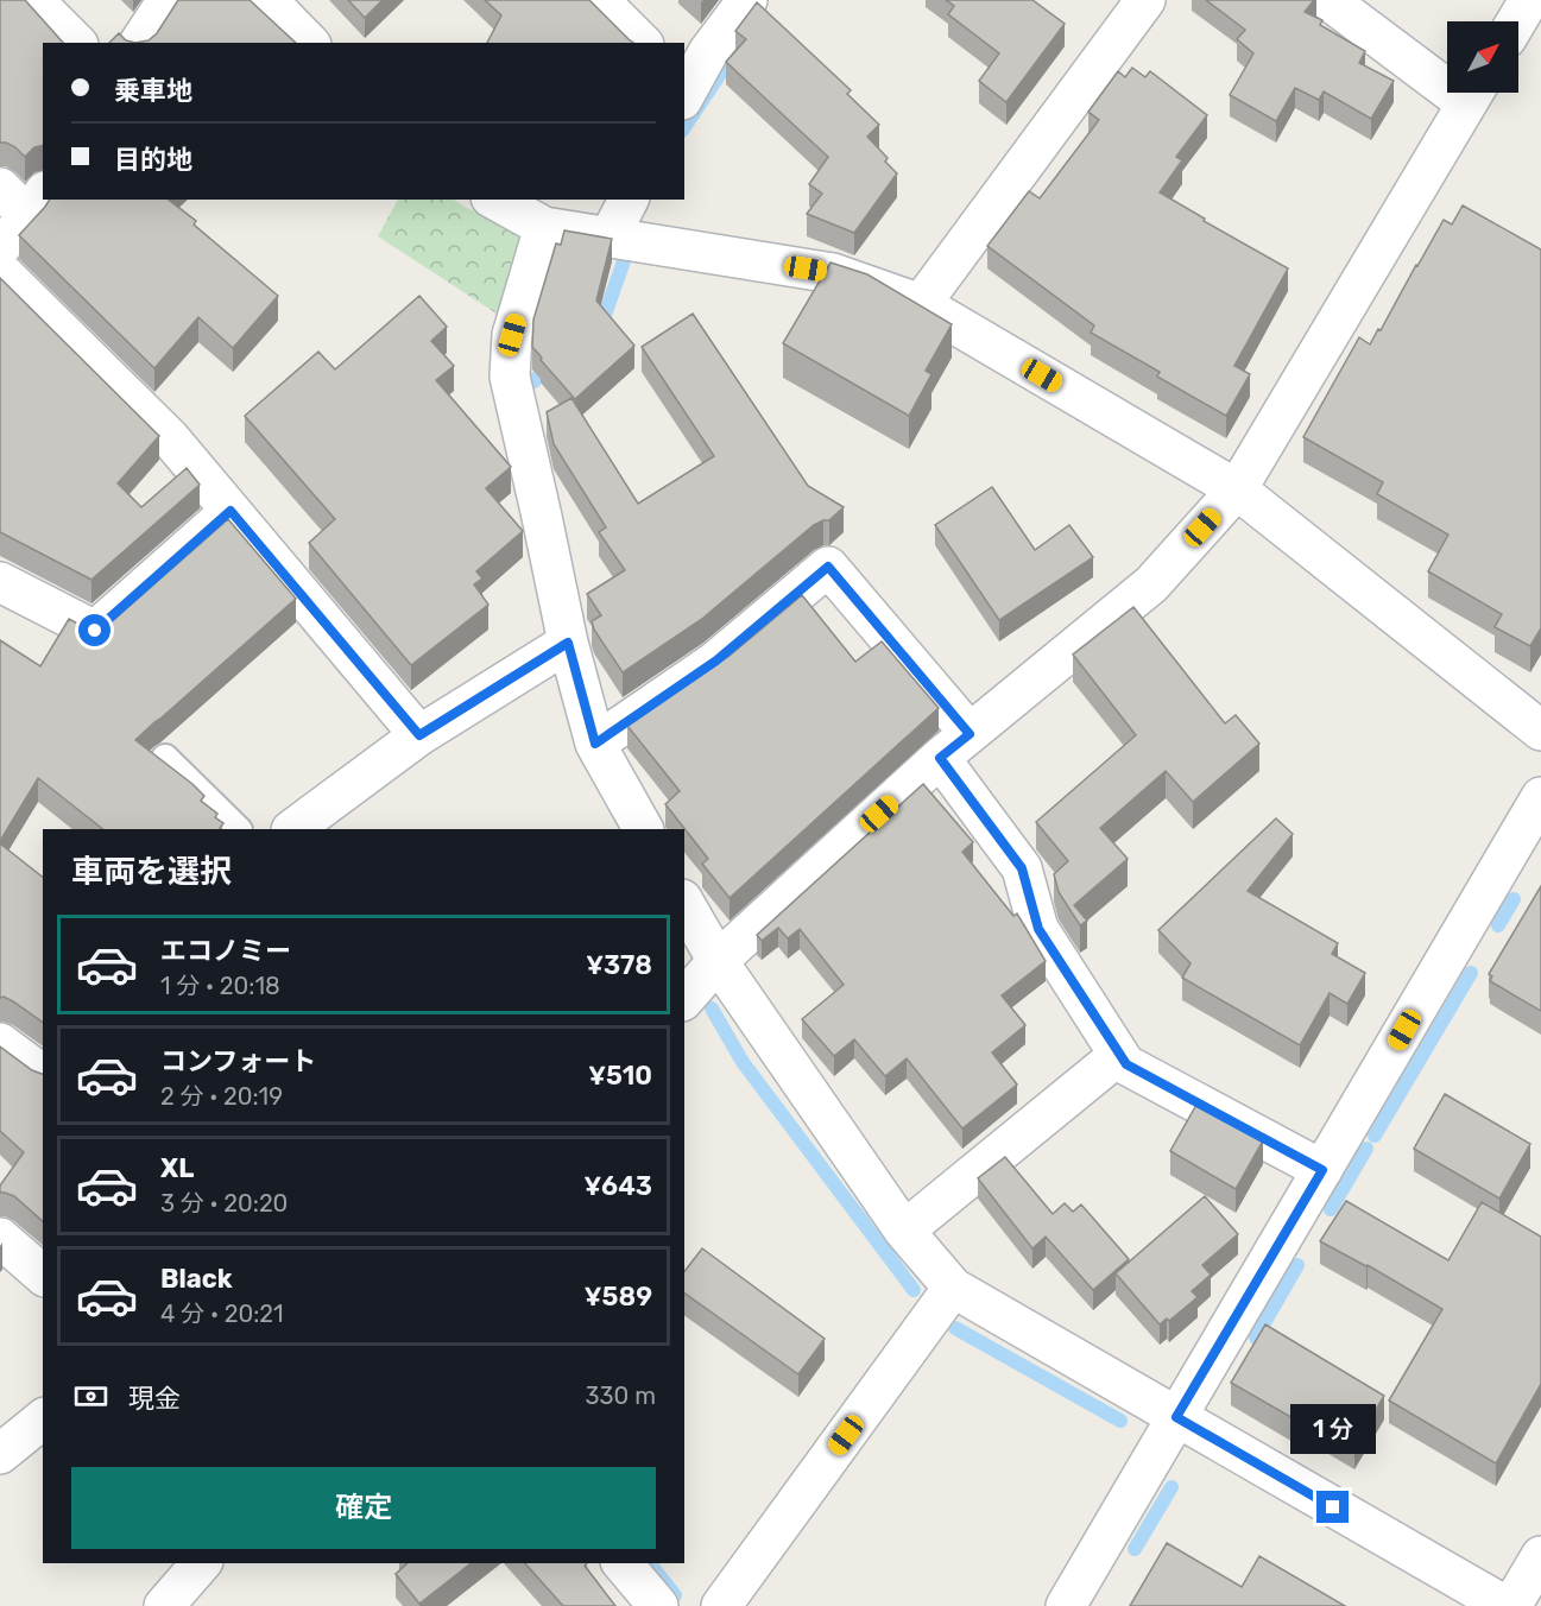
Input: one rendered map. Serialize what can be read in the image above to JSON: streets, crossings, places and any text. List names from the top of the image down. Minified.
{"north":"top right","page":{"banner":["乗車地","目的地"],"heading":"車両を選択","list":[{"name":"エコノミー","note":"1 分 · 20:18","value":"¥378"},{"name":"コンフォート","note":"2 分 · 20:19","value":"¥510"},{"name":"XL","note":"3 分 · 20:20","value":"¥643"},{"name":"Black","note":"4 分 · 20:21","value":"¥589"}],"pay":["現金","330 m"],"bubble":"1 分","buttons":"確定"}}
